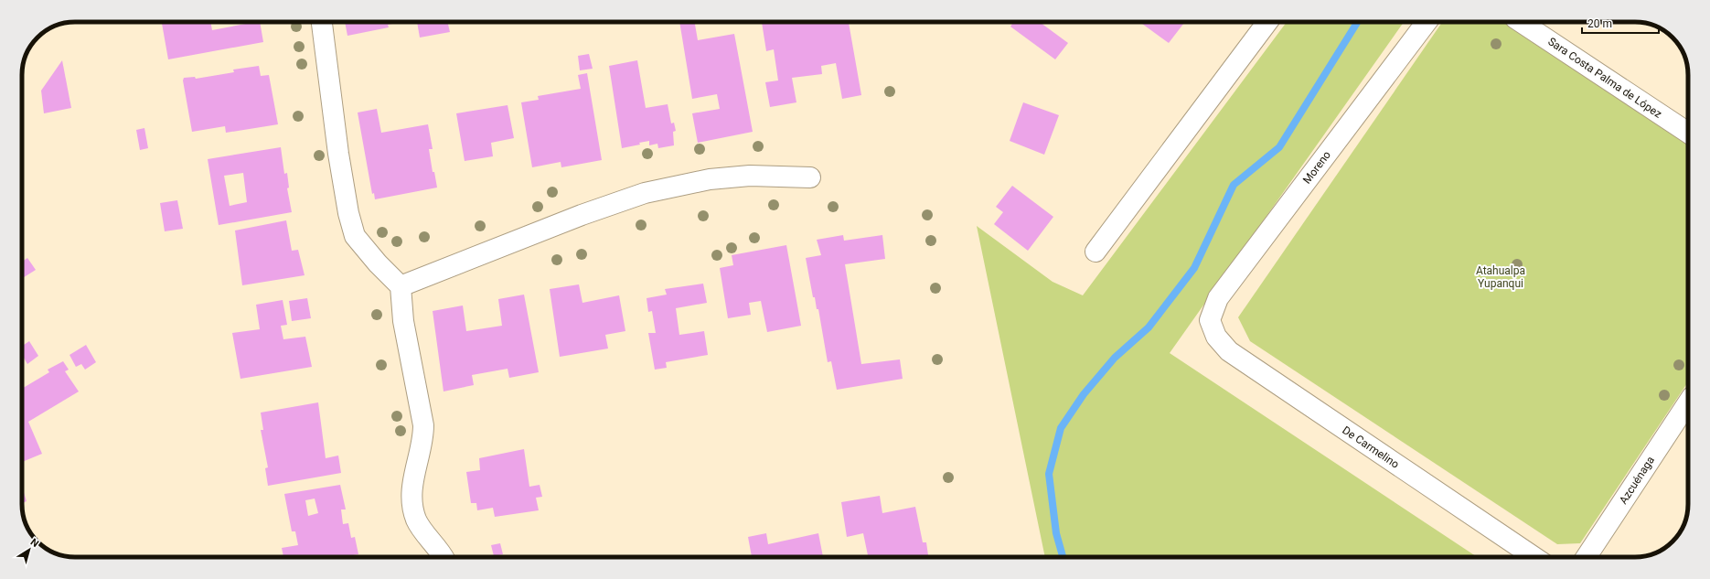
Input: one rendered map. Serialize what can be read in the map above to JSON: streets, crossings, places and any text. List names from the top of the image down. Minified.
{"streets":{"street":["Sara Costa Palma de López","Moreno","De Carmelino","Azcuénaga"]},"crossings":[["Moreno","De Carmelino"]],"parks":["Atahualpa Yupanqui"],"scale_bar":"20 m","north":"top right"}
